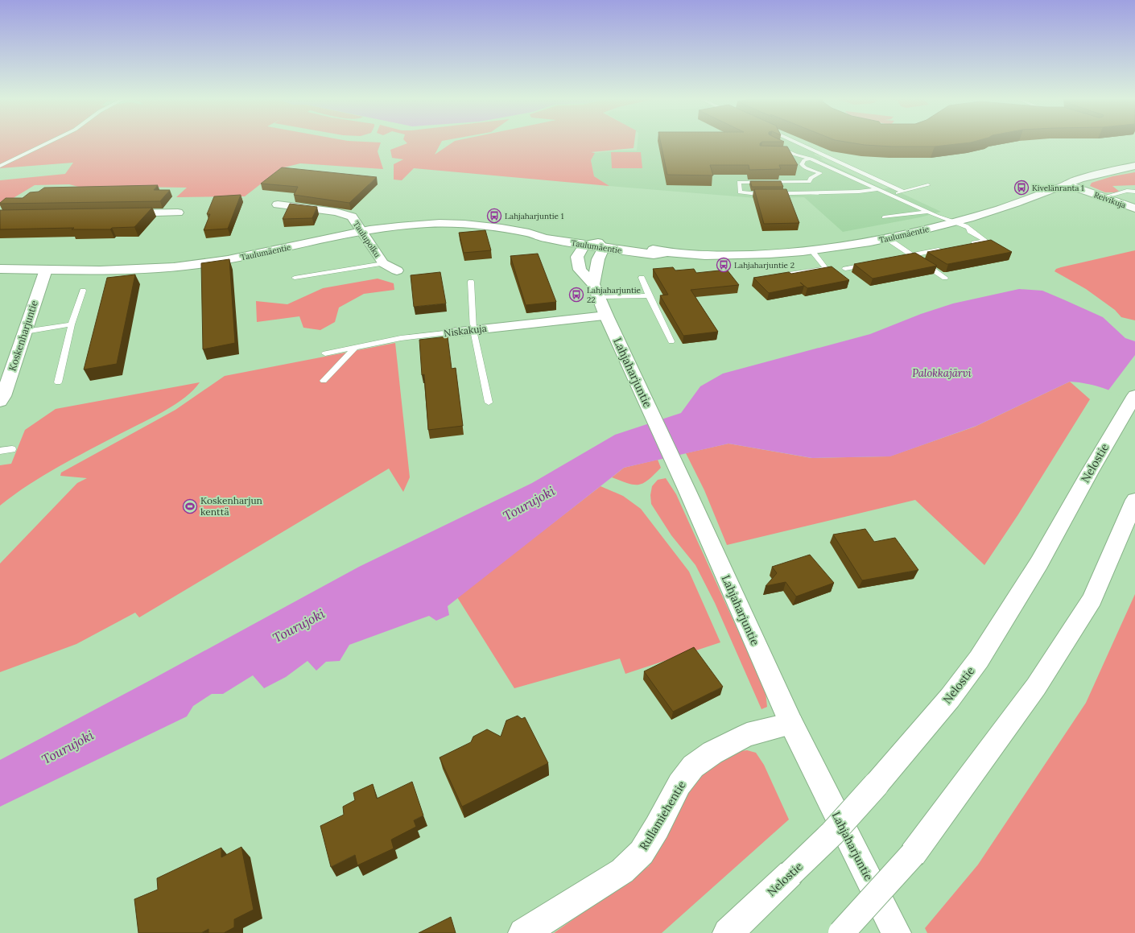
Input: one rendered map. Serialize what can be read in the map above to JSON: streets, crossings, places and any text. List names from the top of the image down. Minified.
{"streets":{"main road":["Reivikuja","Taulumäentie","Taulupolku","Niskakuja","Koskenharjuntie","Lahjaharjuntie","Nelostie","Rullamiehentie"]},"crossings":[["Reivikuja","Taulumäentie"],["Taulumäentie","Taulupolku"],["Taulumäentie","Koskenharjuntie"],["Taulumäentie","Lahjaharjuntie"],["Niskakuja","Lahjaharjuntie"],["Lahjaharjuntie","Rullamiehentie"]],"water":["Palokkajärvi","Tourujoki"],"places":{"bus stop":["Kivelänranta 1","Lahjaharjuntie 1","Lahjaharjuntie 2","Lahjaharjuntie 22"],"sports":["Koskenharjun kenttä"]}}
